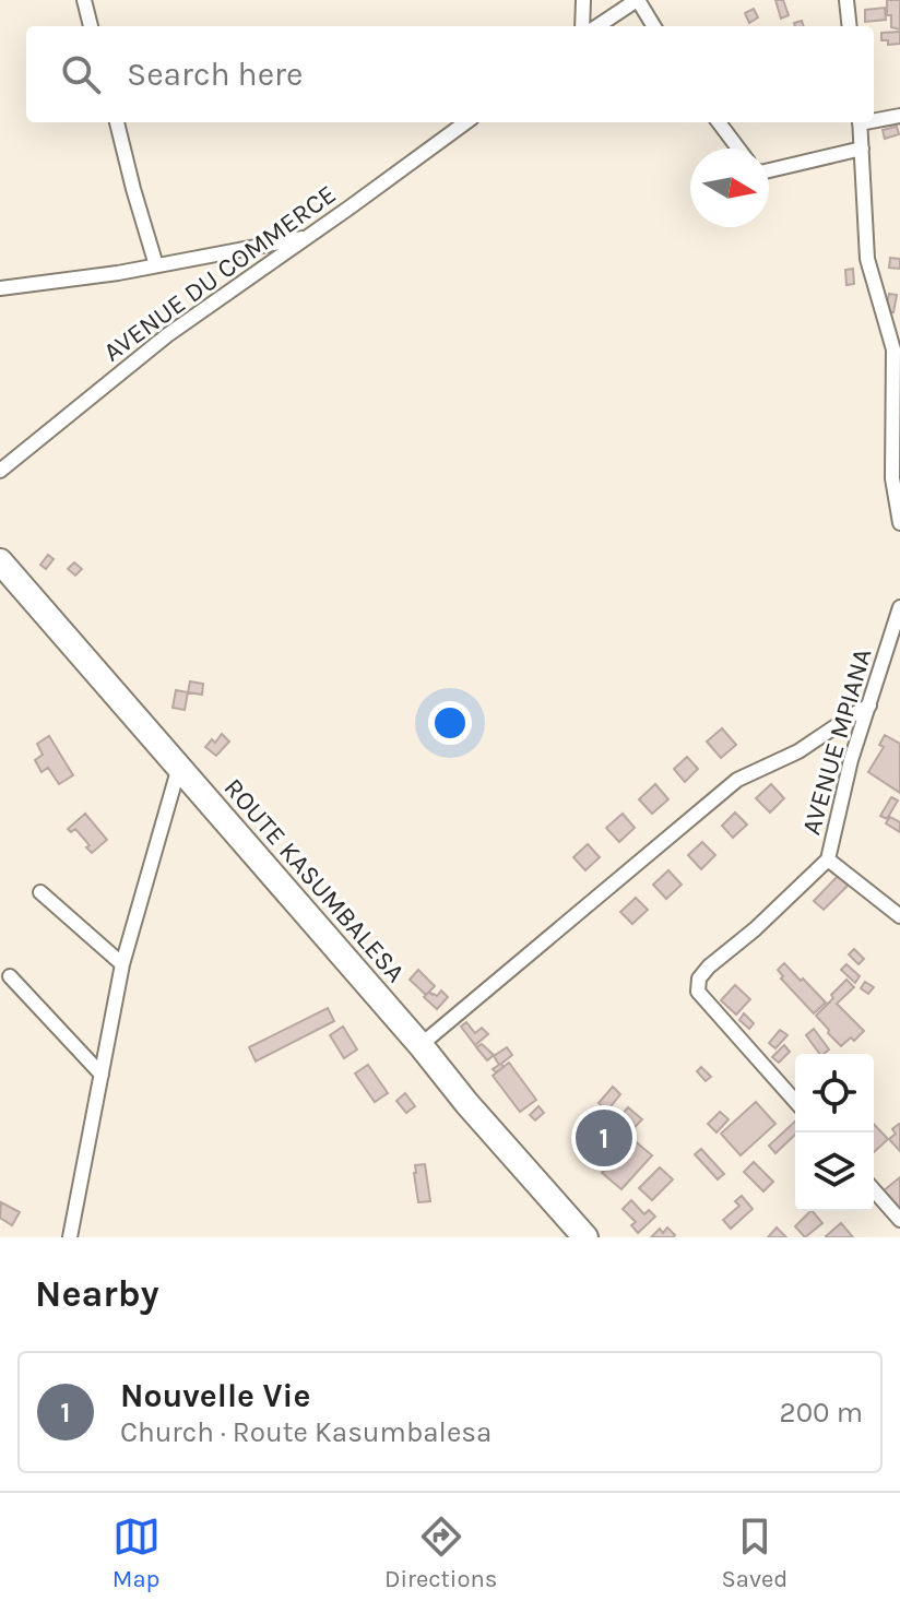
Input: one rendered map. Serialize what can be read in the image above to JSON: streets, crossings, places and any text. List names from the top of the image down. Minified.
{"streets":{"highway":["ROUTE KASUMBALESA"],"street":["AVENUE DU COMMERCE","AVENUE MPIANA"]},"north":"right","page":{"search":"Search here","pins":"1","heading":"Nearby","list":[{"mark":"1","name":"Nouvelle Vie","note":"Church · Route Kasumbalesa","value":"200 m"}],"nav":["Map","Directions","Saved"]}}
